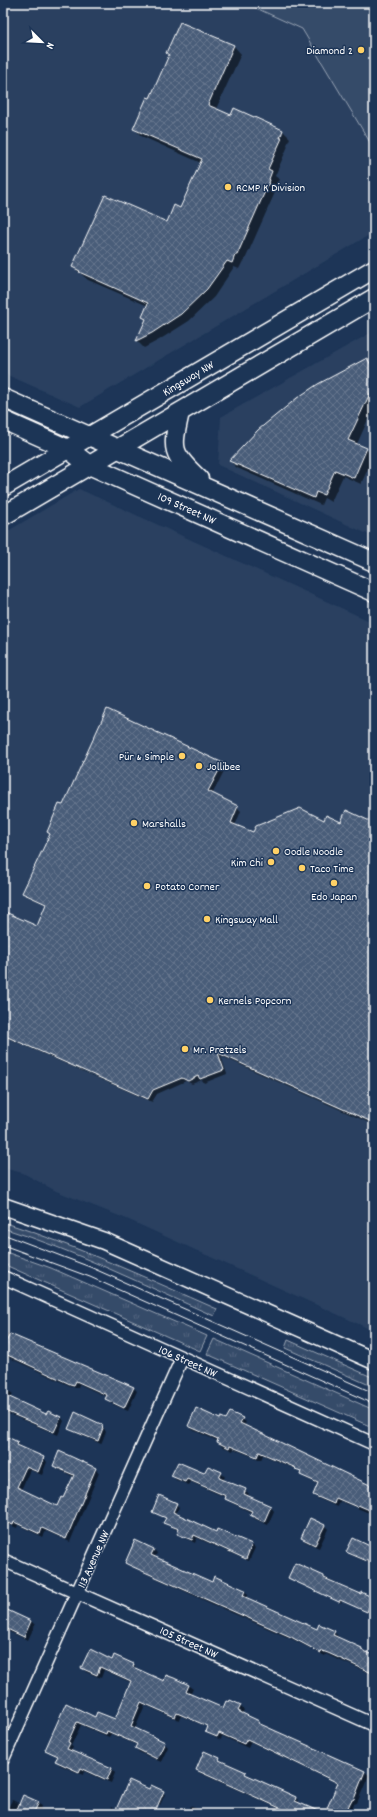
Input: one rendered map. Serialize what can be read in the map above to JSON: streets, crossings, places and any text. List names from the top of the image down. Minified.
{"streets":{"main road":["Kingsway NW","109 Street NW"],"street":["106 Street NW","113 Avenue NW","105 Street NW"]},"crossings":[["Kingsway NW","109 Street NW"],["106 Street NW","113 Avenue NW"],["113 Avenue NW","105 Street NW"]],"places":["Diamond 2","RCMP K Division","Pür & Simple","Jollibee","Marshalls","Oodle Noodle","Kim Chi","Taco Time","Edo Japan","Potato Corner","Kingsway Mall","Kernels Popcorn","Mr. Pretzels"],"north":"bottom right"}
